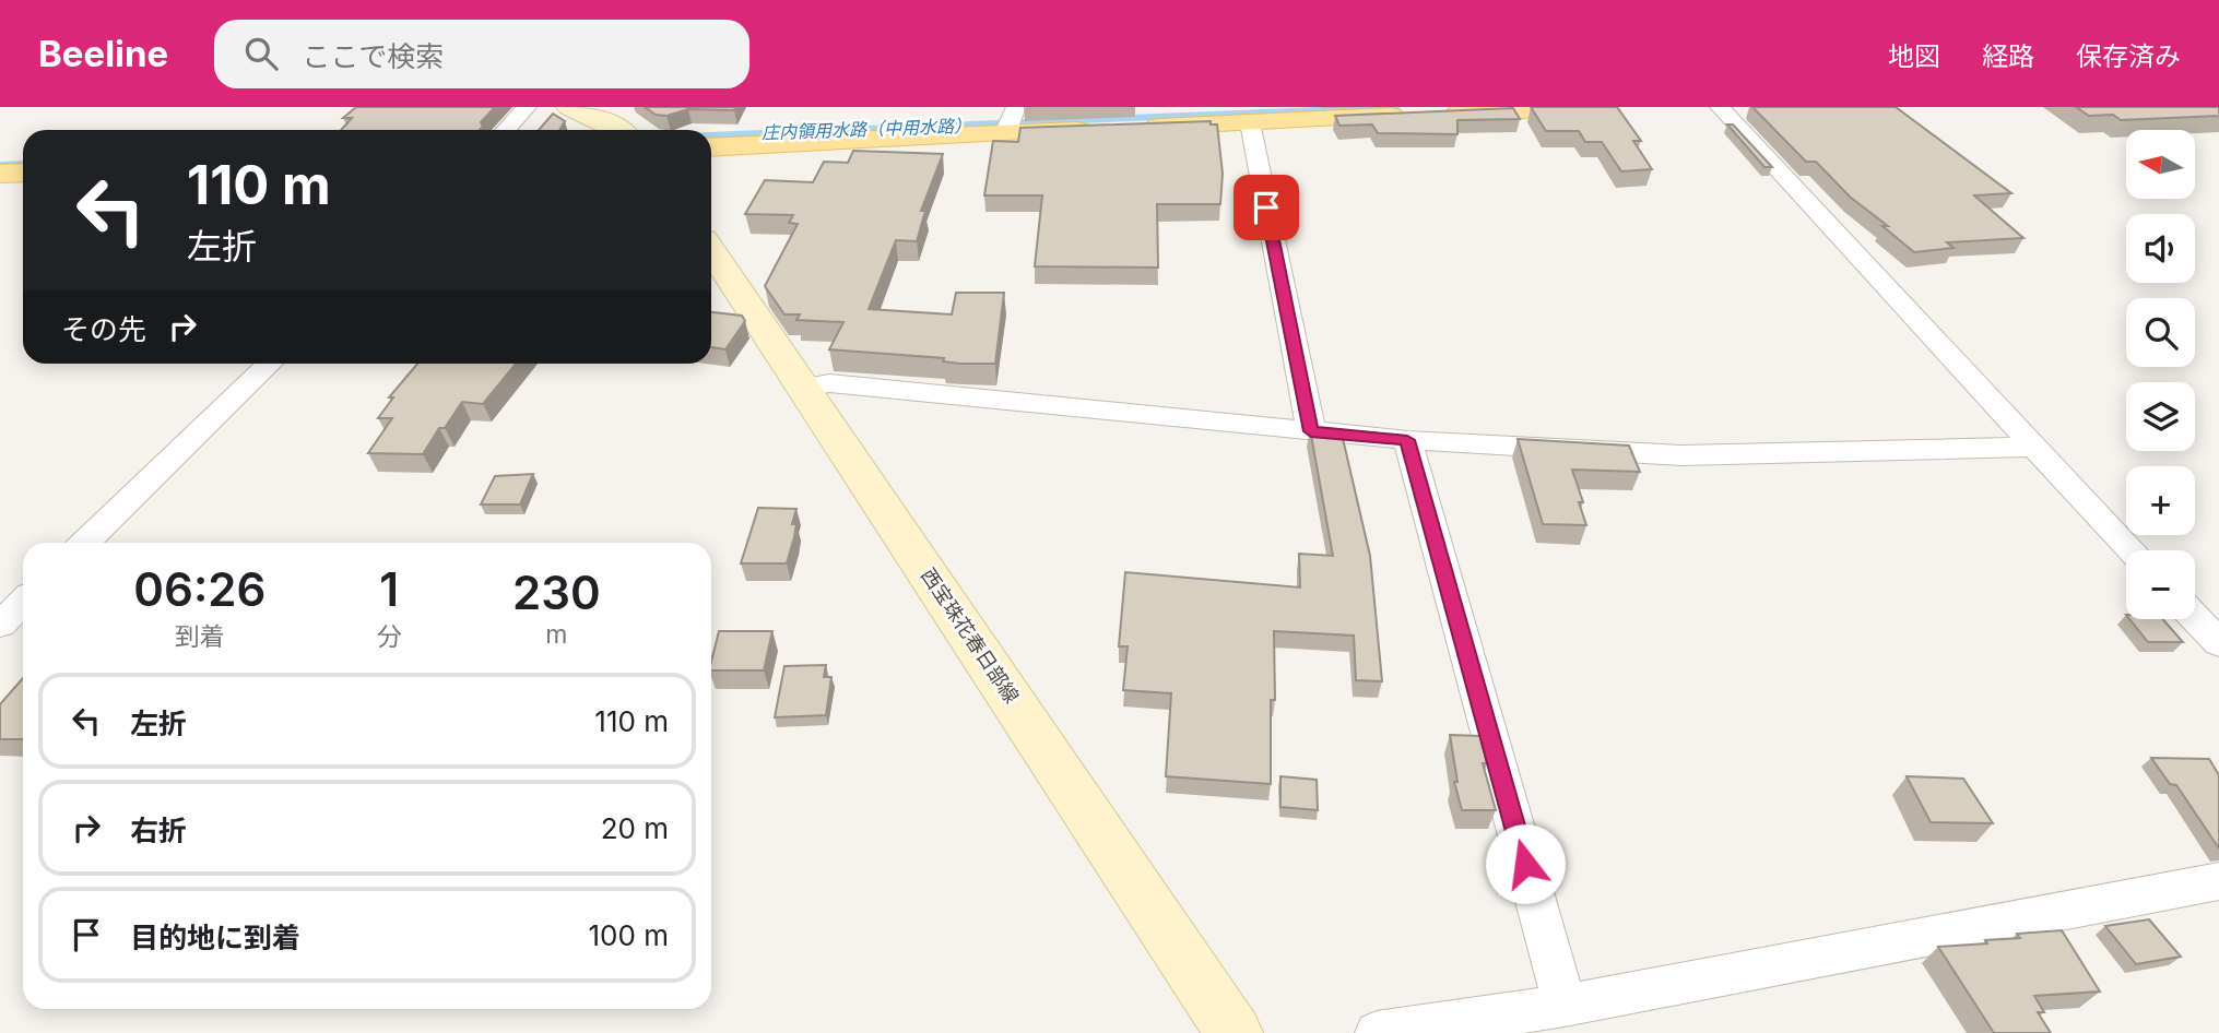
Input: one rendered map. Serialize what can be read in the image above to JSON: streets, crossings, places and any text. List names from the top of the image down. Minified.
{"streets":{"main road":["西宝珠花春日部線"]},"water":["庄内領用水路（中用水路）"],"north":"left","page":{"header":"Beeline","search":"ここで検索","nav":["地図","経路","保存済み"],"map_buttons":["+","−"],"turn":["110 m","左折"],"then":"その先","eta":["06:26","到着","1","分","230","m"],"list":[{"name":"左折","value":"110 m"},{"name":"右折","value":"20 m"},{"name":"目的地に到着","value":"100 m"}]}}
